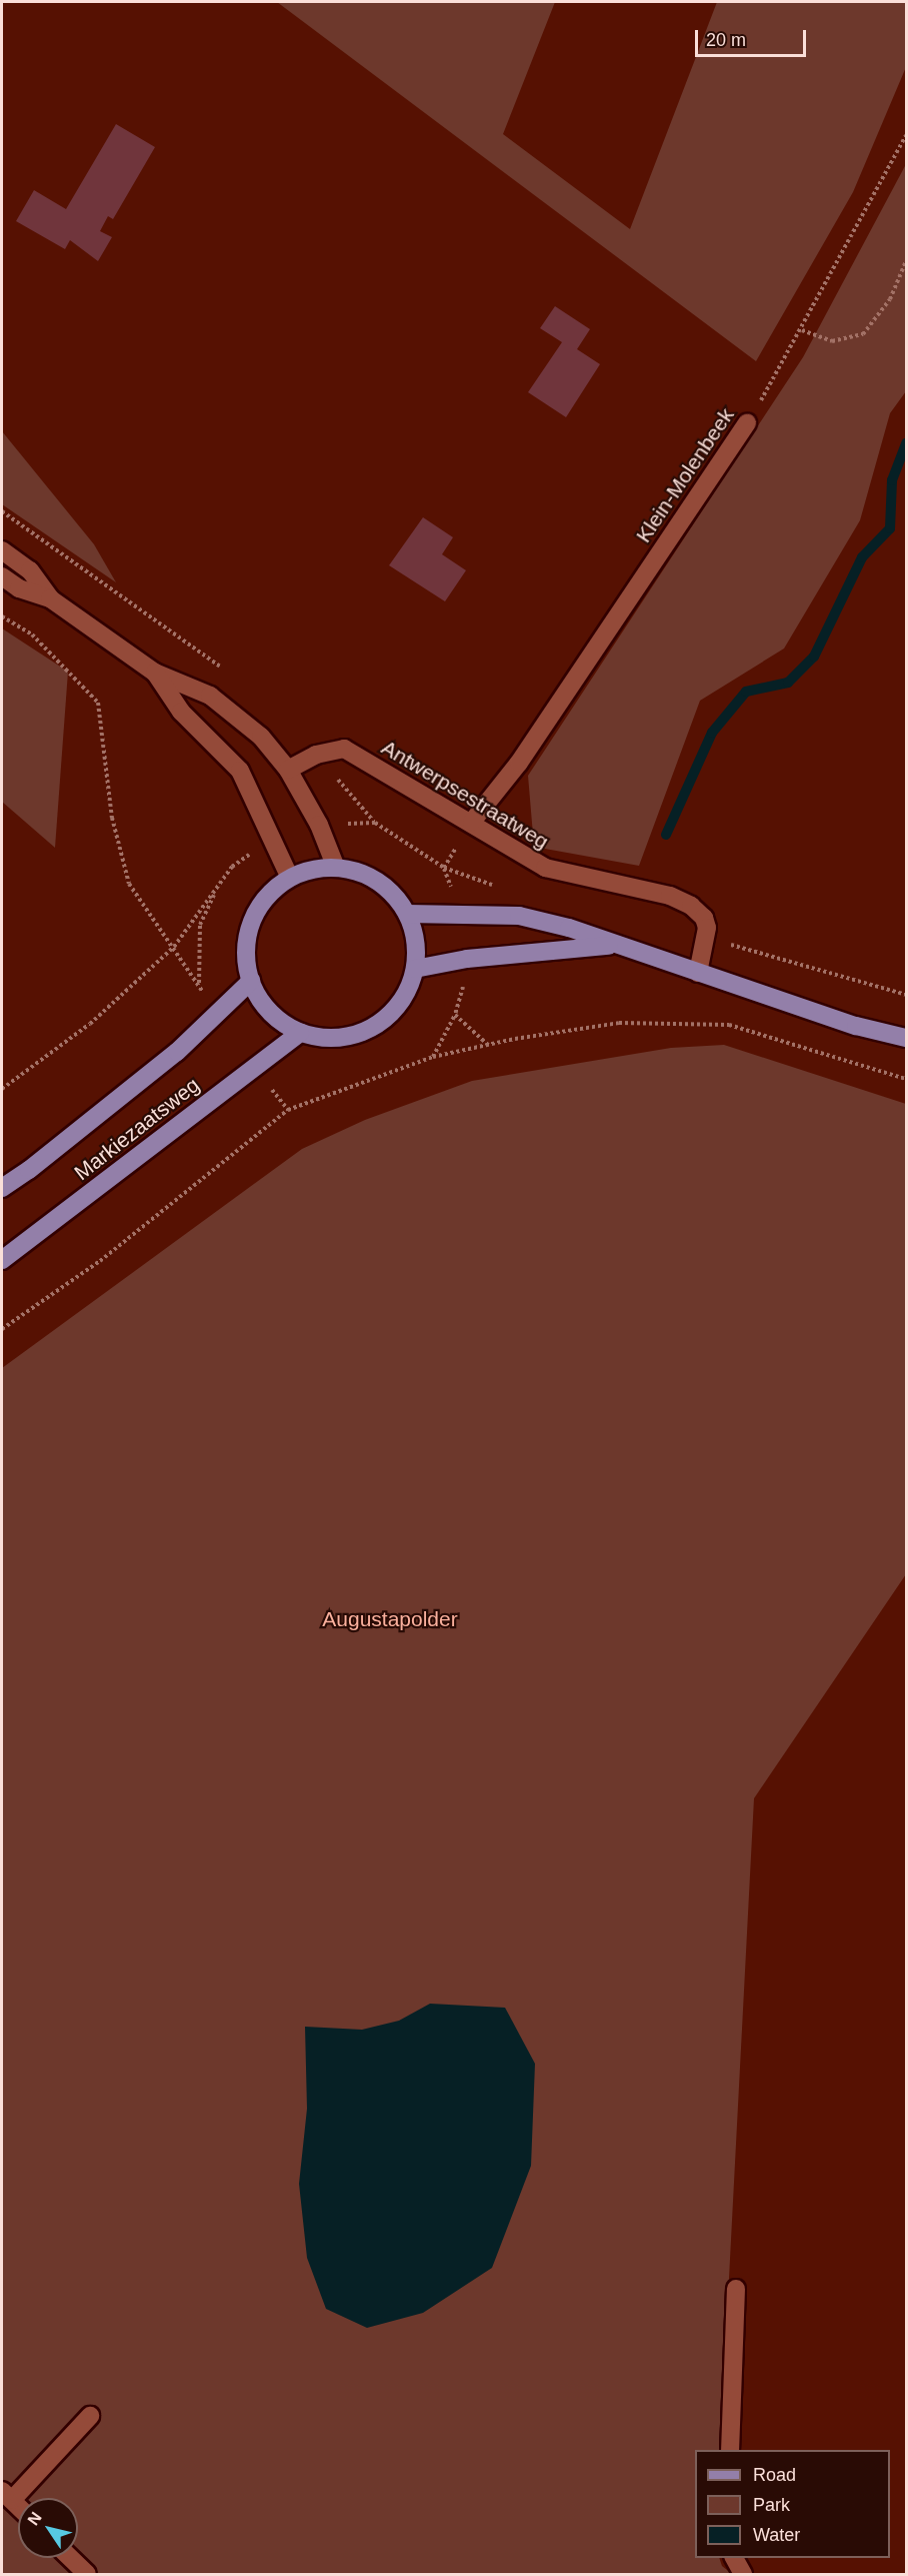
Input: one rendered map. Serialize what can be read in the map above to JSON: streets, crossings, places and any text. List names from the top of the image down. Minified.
{"streets":{"main road":["Markiezaatsweg"],"street":["Klein-Molenbeek","Antwerpsestraatweg"]},"crossings":[["Klein-Molenbeek","Antwerpsestraatweg"]],"parks":["Augustapolder"],"legend":["Road","Park","Water"],"scale_bar":"20 m","north":"top left"}
